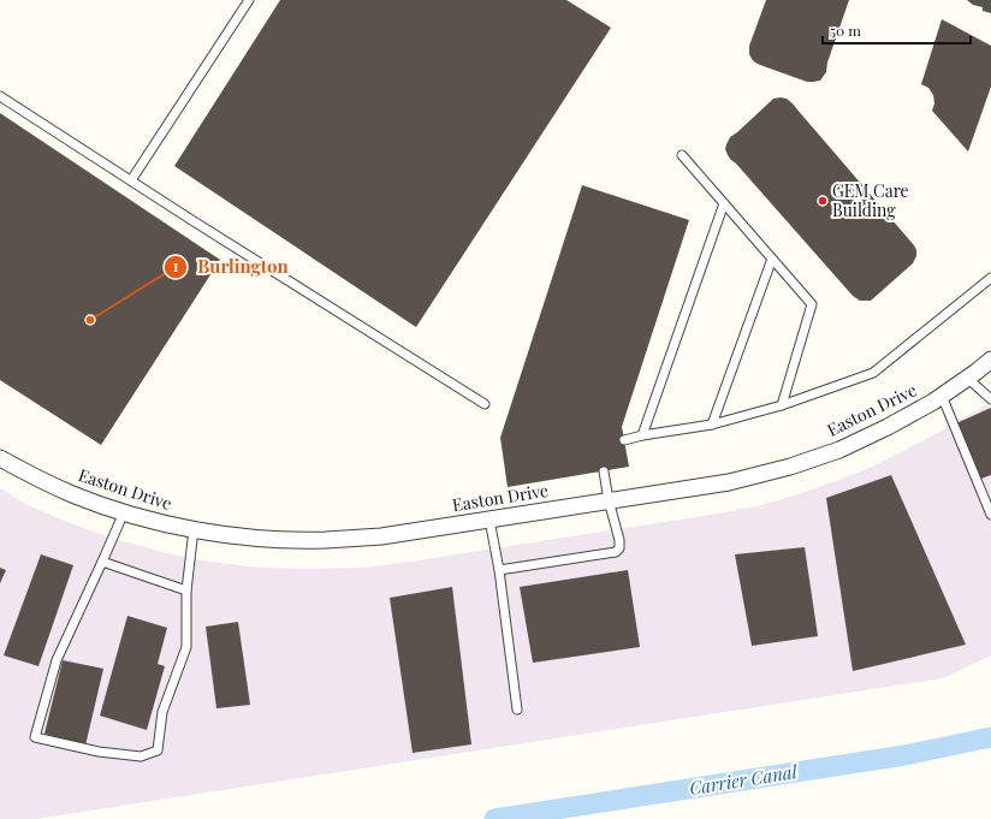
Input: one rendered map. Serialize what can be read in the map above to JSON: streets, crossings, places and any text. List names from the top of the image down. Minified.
{"streets":{"street":["Easton Drive"]},"water":["Carrier Canal"],"places":["GEM Care Building","Burlington"],"scale_bar":"50 m"}
